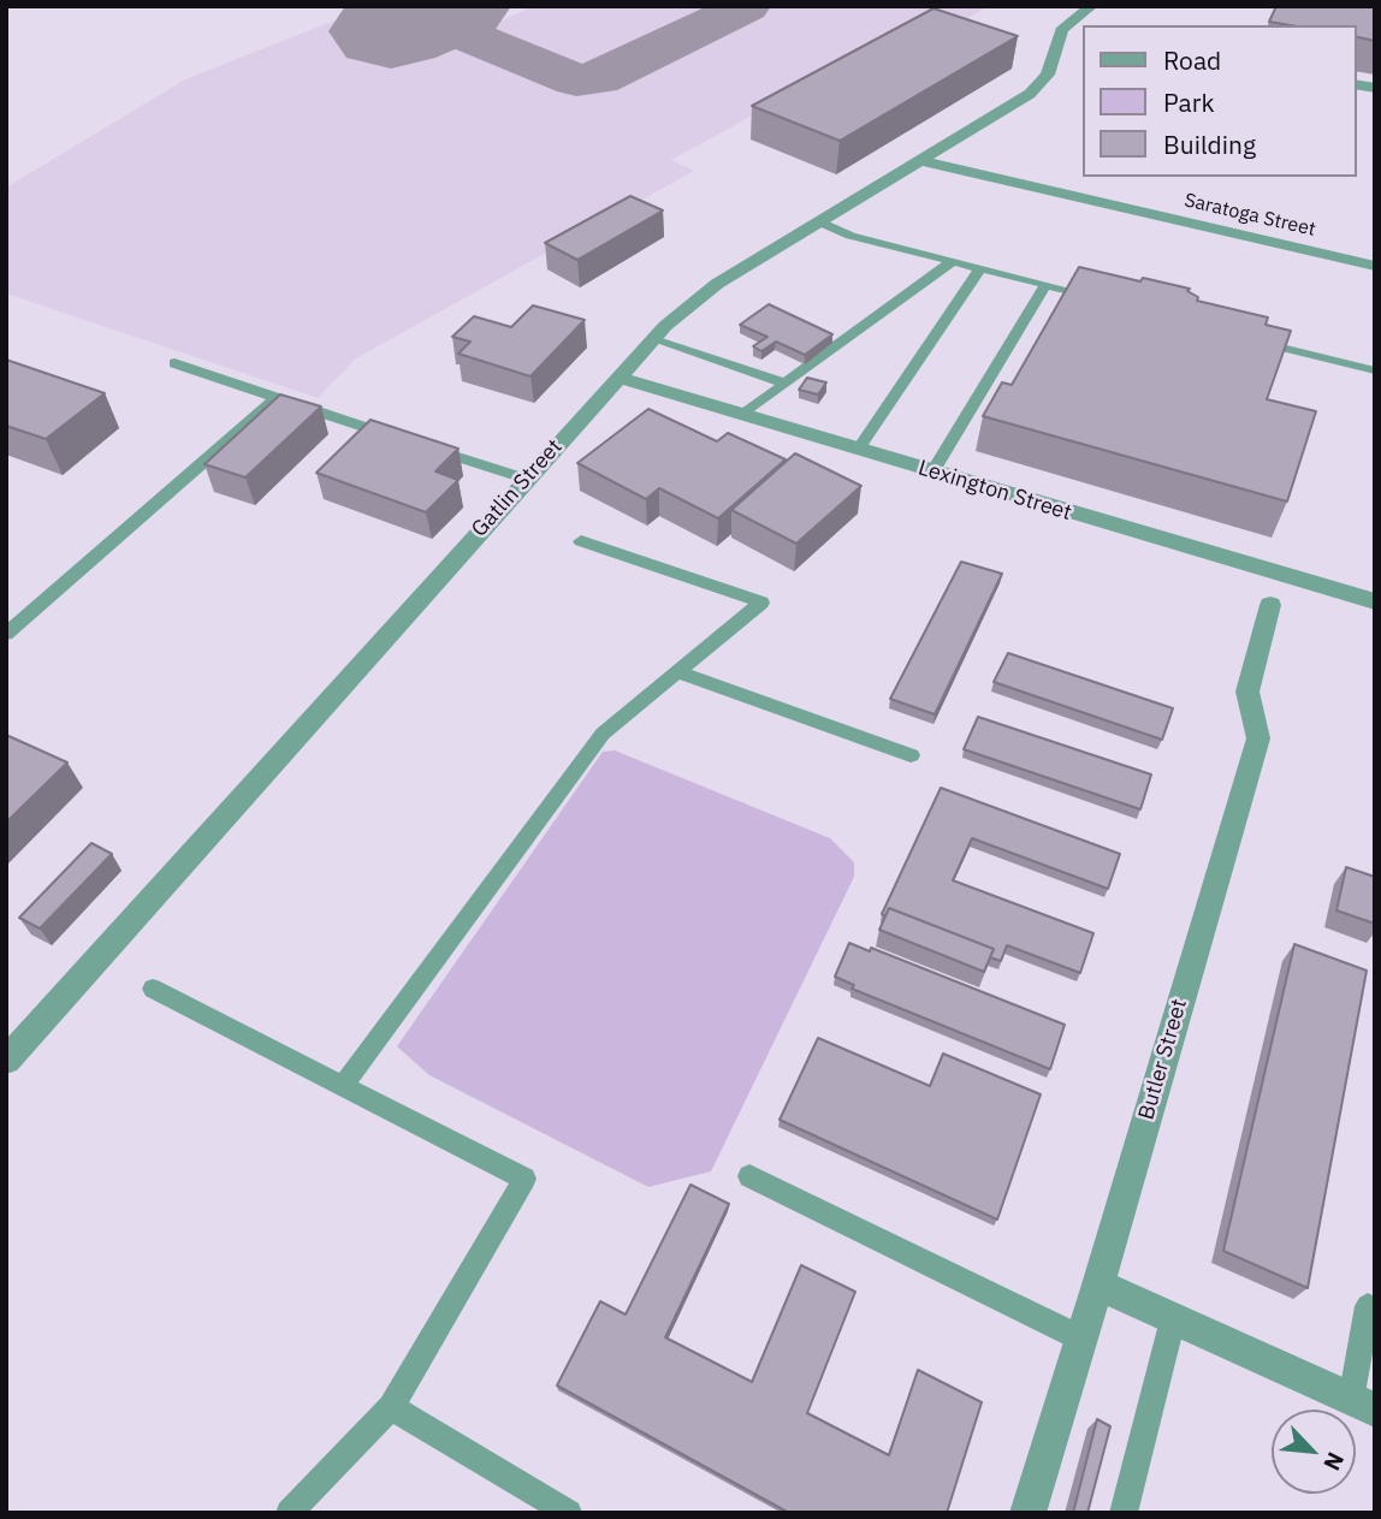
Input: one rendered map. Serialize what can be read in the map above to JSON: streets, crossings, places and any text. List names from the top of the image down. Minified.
{"streets":{"street":["Saratoga Street","Gatlin Street","Lexington Street","Butler Street"]},"crossings":[["Saratoga Street","Gatlin Street"],["Gatlin Street","Lexington Street"]],"legend":["Road","Park","Building"],"north":"bottom right"}
